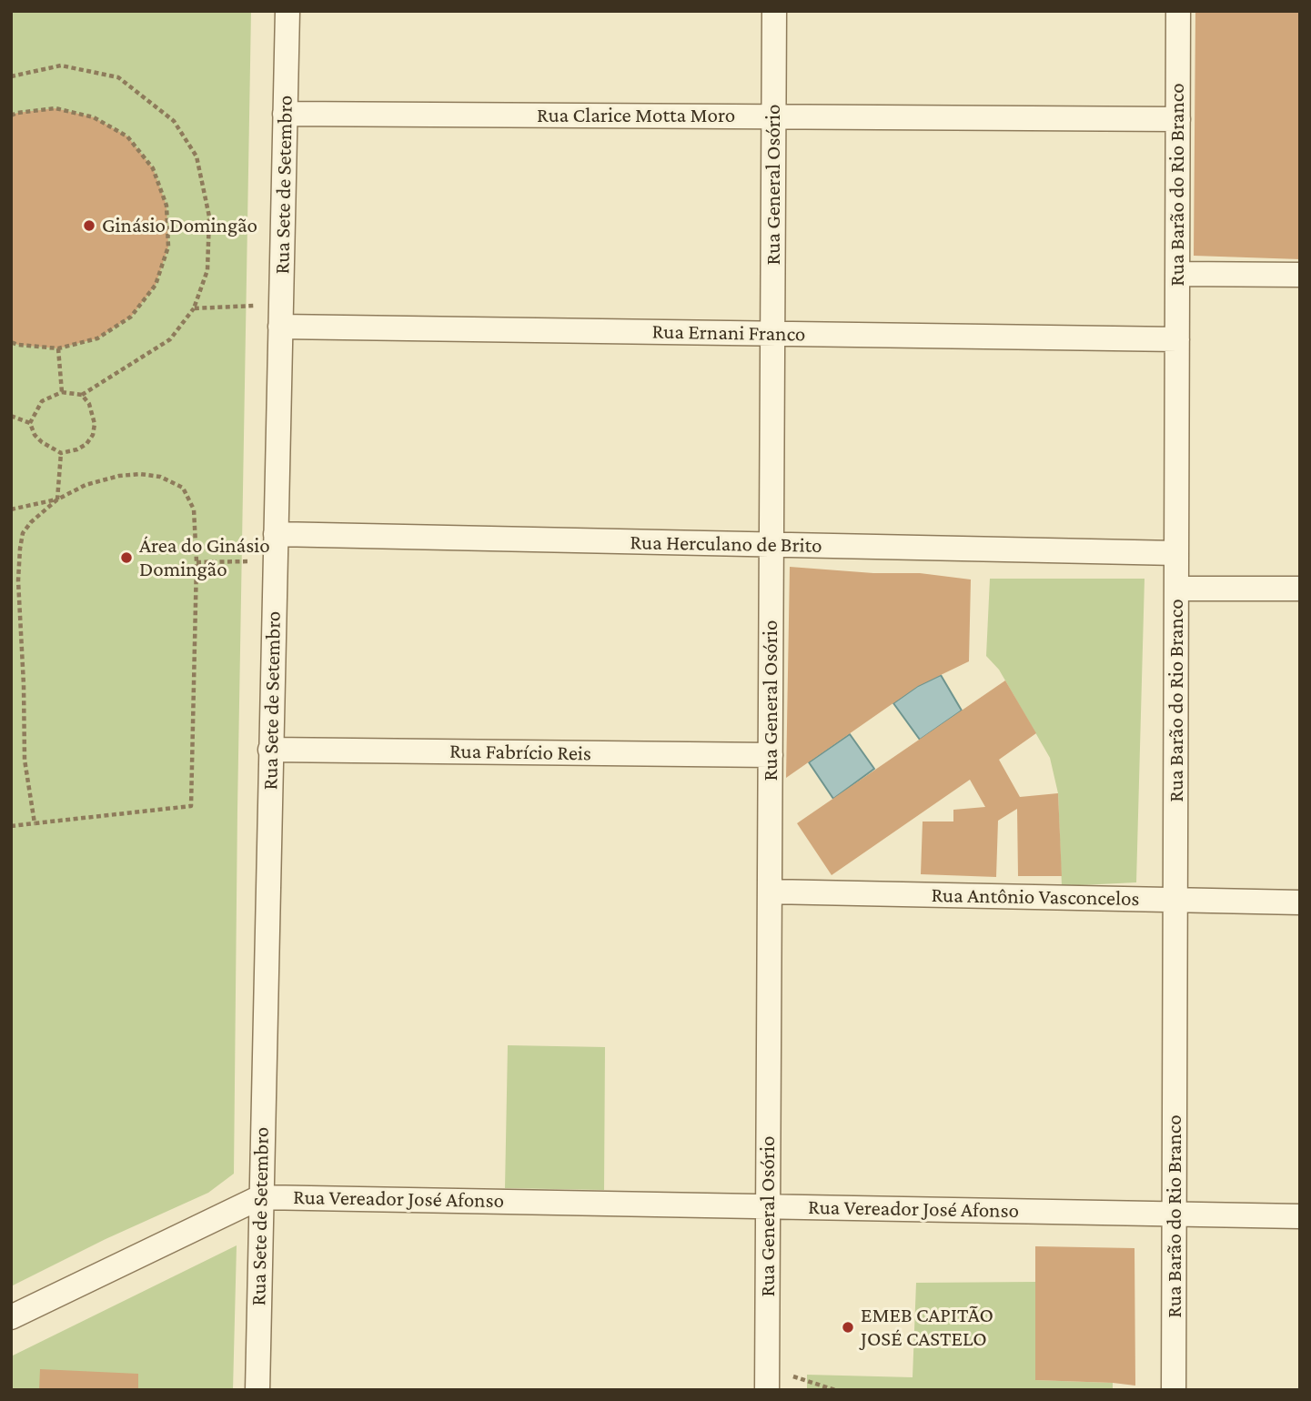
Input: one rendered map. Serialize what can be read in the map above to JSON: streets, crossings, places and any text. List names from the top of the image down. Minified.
{"streets":{"street":["Rua Clarice Motta Moro","Rua Sete de Setembro","Rua General Osório","Rua Barão do Rio Branco","Rua Ernani Franco","Rua Herculano de Brito","Rua Fabrício Reis","Rua Antônio Vasconcelos","Rua Vereador José Afonso"]},"crossings":[["Rua Clarice Motta Moro","Rua Sete de Setembro"],["Rua Clarice Motta Moro","Rua General Osório"],["Rua Clarice Motta Moro","Rua Barão do Rio Branco"],["Rua Sete de Setembro","Rua Ernani Franco"],["Rua Sete de Setembro","Rua Herculano de Brito"],["Rua Sete de Setembro","Rua Fabrício Reis"],["Rua Sete de Setembro","Rua Vereador José Afonso"],["Rua General Osório","Rua Ernani Franco"],["Rua General Osório","Rua Herculano de Brito"],["Rua General Osório","Rua Fabrício Reis"],["Rua General Osório","Rua Antônio Vasconcelos"],["Rua General Osório","Rua Vereador José Afonso"],["Rua Barão do Rio Branco","Rua Ernani Franco"],["Rua Barão do Rio Branco","Rua Herculano de Brito"],["Rua Barão do Rio Branco","Rua Antônio Vasconcelos"],["Rua Barão do Rio Branco","Rua Vereador José Afonso"]],"places":["Ginásio Domingão","Área do Ginásio Domingão","EMEB CAPITÃO JOSÉ CASTELO"]}
